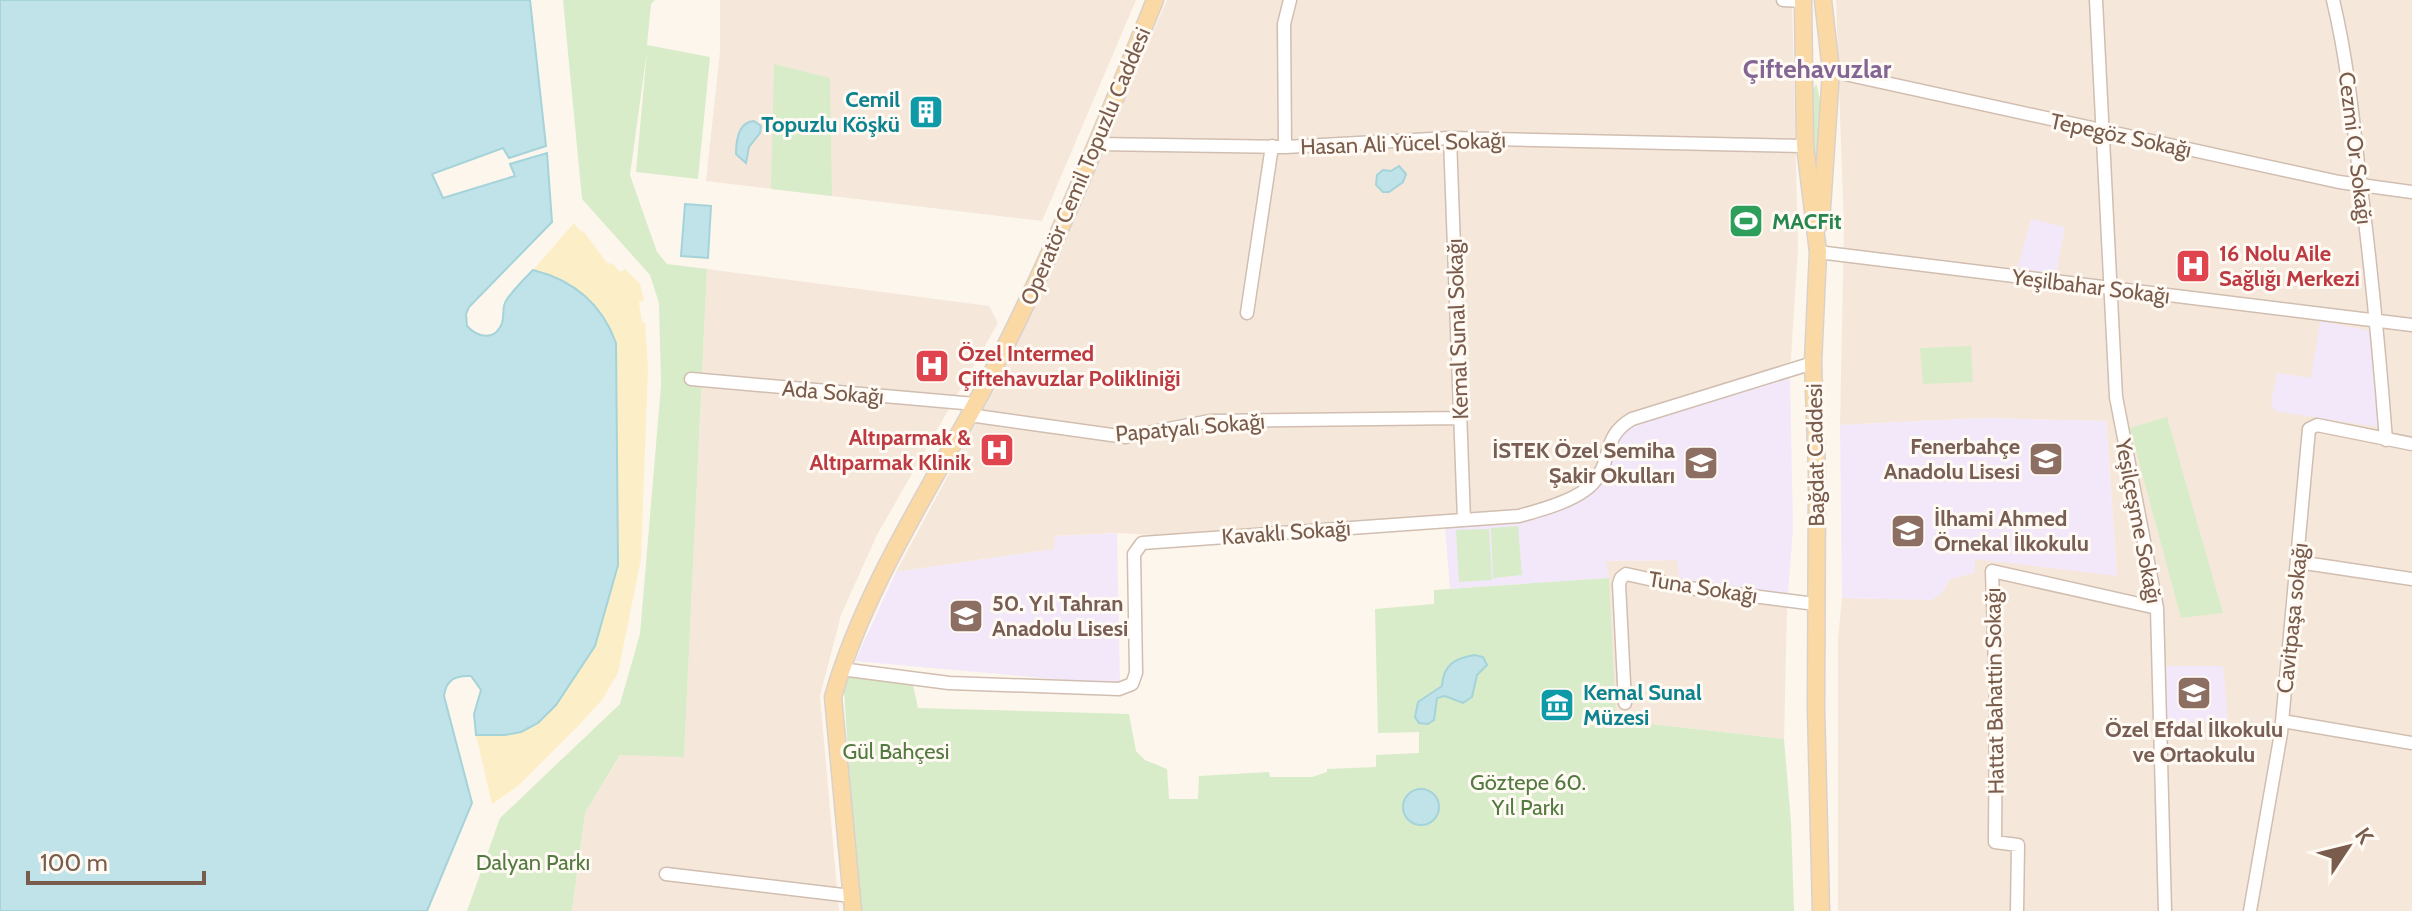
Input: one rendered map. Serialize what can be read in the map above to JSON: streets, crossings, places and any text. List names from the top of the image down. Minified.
{"streets":{"main road":["Operatör Cemil Topuzlu Caddesi","Bağdat Caddesi"],"street":["Tepegöz Sokağı","Hasan Ali Yücel Sokağı","Cezmi Or Sokağı","Yeşilbahar Sokağı","Kemal Sunal Sokağı","Ada Sokağı","Papatyalı Sokağı","Yeşilçeşme Sokağı","Kavaklı Sokağı","Tuna Sokağı","Cavitpaşa sokağı","Hattat Bahattin Sokağı"]},"crossings":[["Tepegöz Sokağı","Cezmi Or Sokağı"],["Tepegöz Sokağı","Yeşilçeşme Sokağı"],["Hasan Ali Yücel Sokağı","Operatör Cemil Topuzlu Caddesi"],["Hasan Ali Yücel Sokağı","Kemal Sunal Sokağı"],["Hasan Ali Yücel Sokağı","Bağdat Caddesi"],["Cezmi Or Sokağı","Yeşilbahar Sokağı"],["Cezmi Or Sokağı","Cavitpaşa sokağı"],["Operatör Cemil Topuzlu Caddesi","Ada Sokağı"],["Operatör Cemil Topuzlu Caddesi","Papatyalı Sokağı"],["Operatör Cemil Topuzlu Caddesi","Kavaklı Sokağı"],["Yeşilbahar Sokağı","Bağdat Caddesi"],["Yeşilbahar Sokağı","Yeşilçeşme Sokağı"],["Kemal Sunal Sokağı","Papatyalı Sokağı"],["Kemal Sunal Sokağı","Kavaklı Sokağı"],["Ada Sokağı","Papatyalı Sokağı"],["Bağdat Caddesi","Kavaklı Sokağı"],["Bağdat Caddesi","Tuna Sokağı"],["Yeşilçeşme Sokağı","Hattat Bahattin Sokağı"]],"districts":["Çiftehavuzlar"],"parks":["Gül Bahçesi","Göztepe 60. Yıl Parkı","Dalyan Parkı"],"places":{"building":["Cemil Topuzlu Köşkü"],"sports":["MACFit"],"hospital":["16 Nolu Aile Sağlığı Merkezi","Özel Intermed Çiftehavuzlar Polikliniği","Altıparmak & Altıparmak Klinik"],"school or university":["Fenerbahçe Anadolu Lisesi","İSTEK Özel Semiha Şakir Okulları","İlhami Ahmed Örnekal İlkokulu","50. Yıl Tahran Anadolu Lisesi","Özel Efdal İlkokulu ve Ortaokulu"],"museum":["Kemal Sunal Müzesi"]},"scale_bar":"100 m","north":"top right"}
